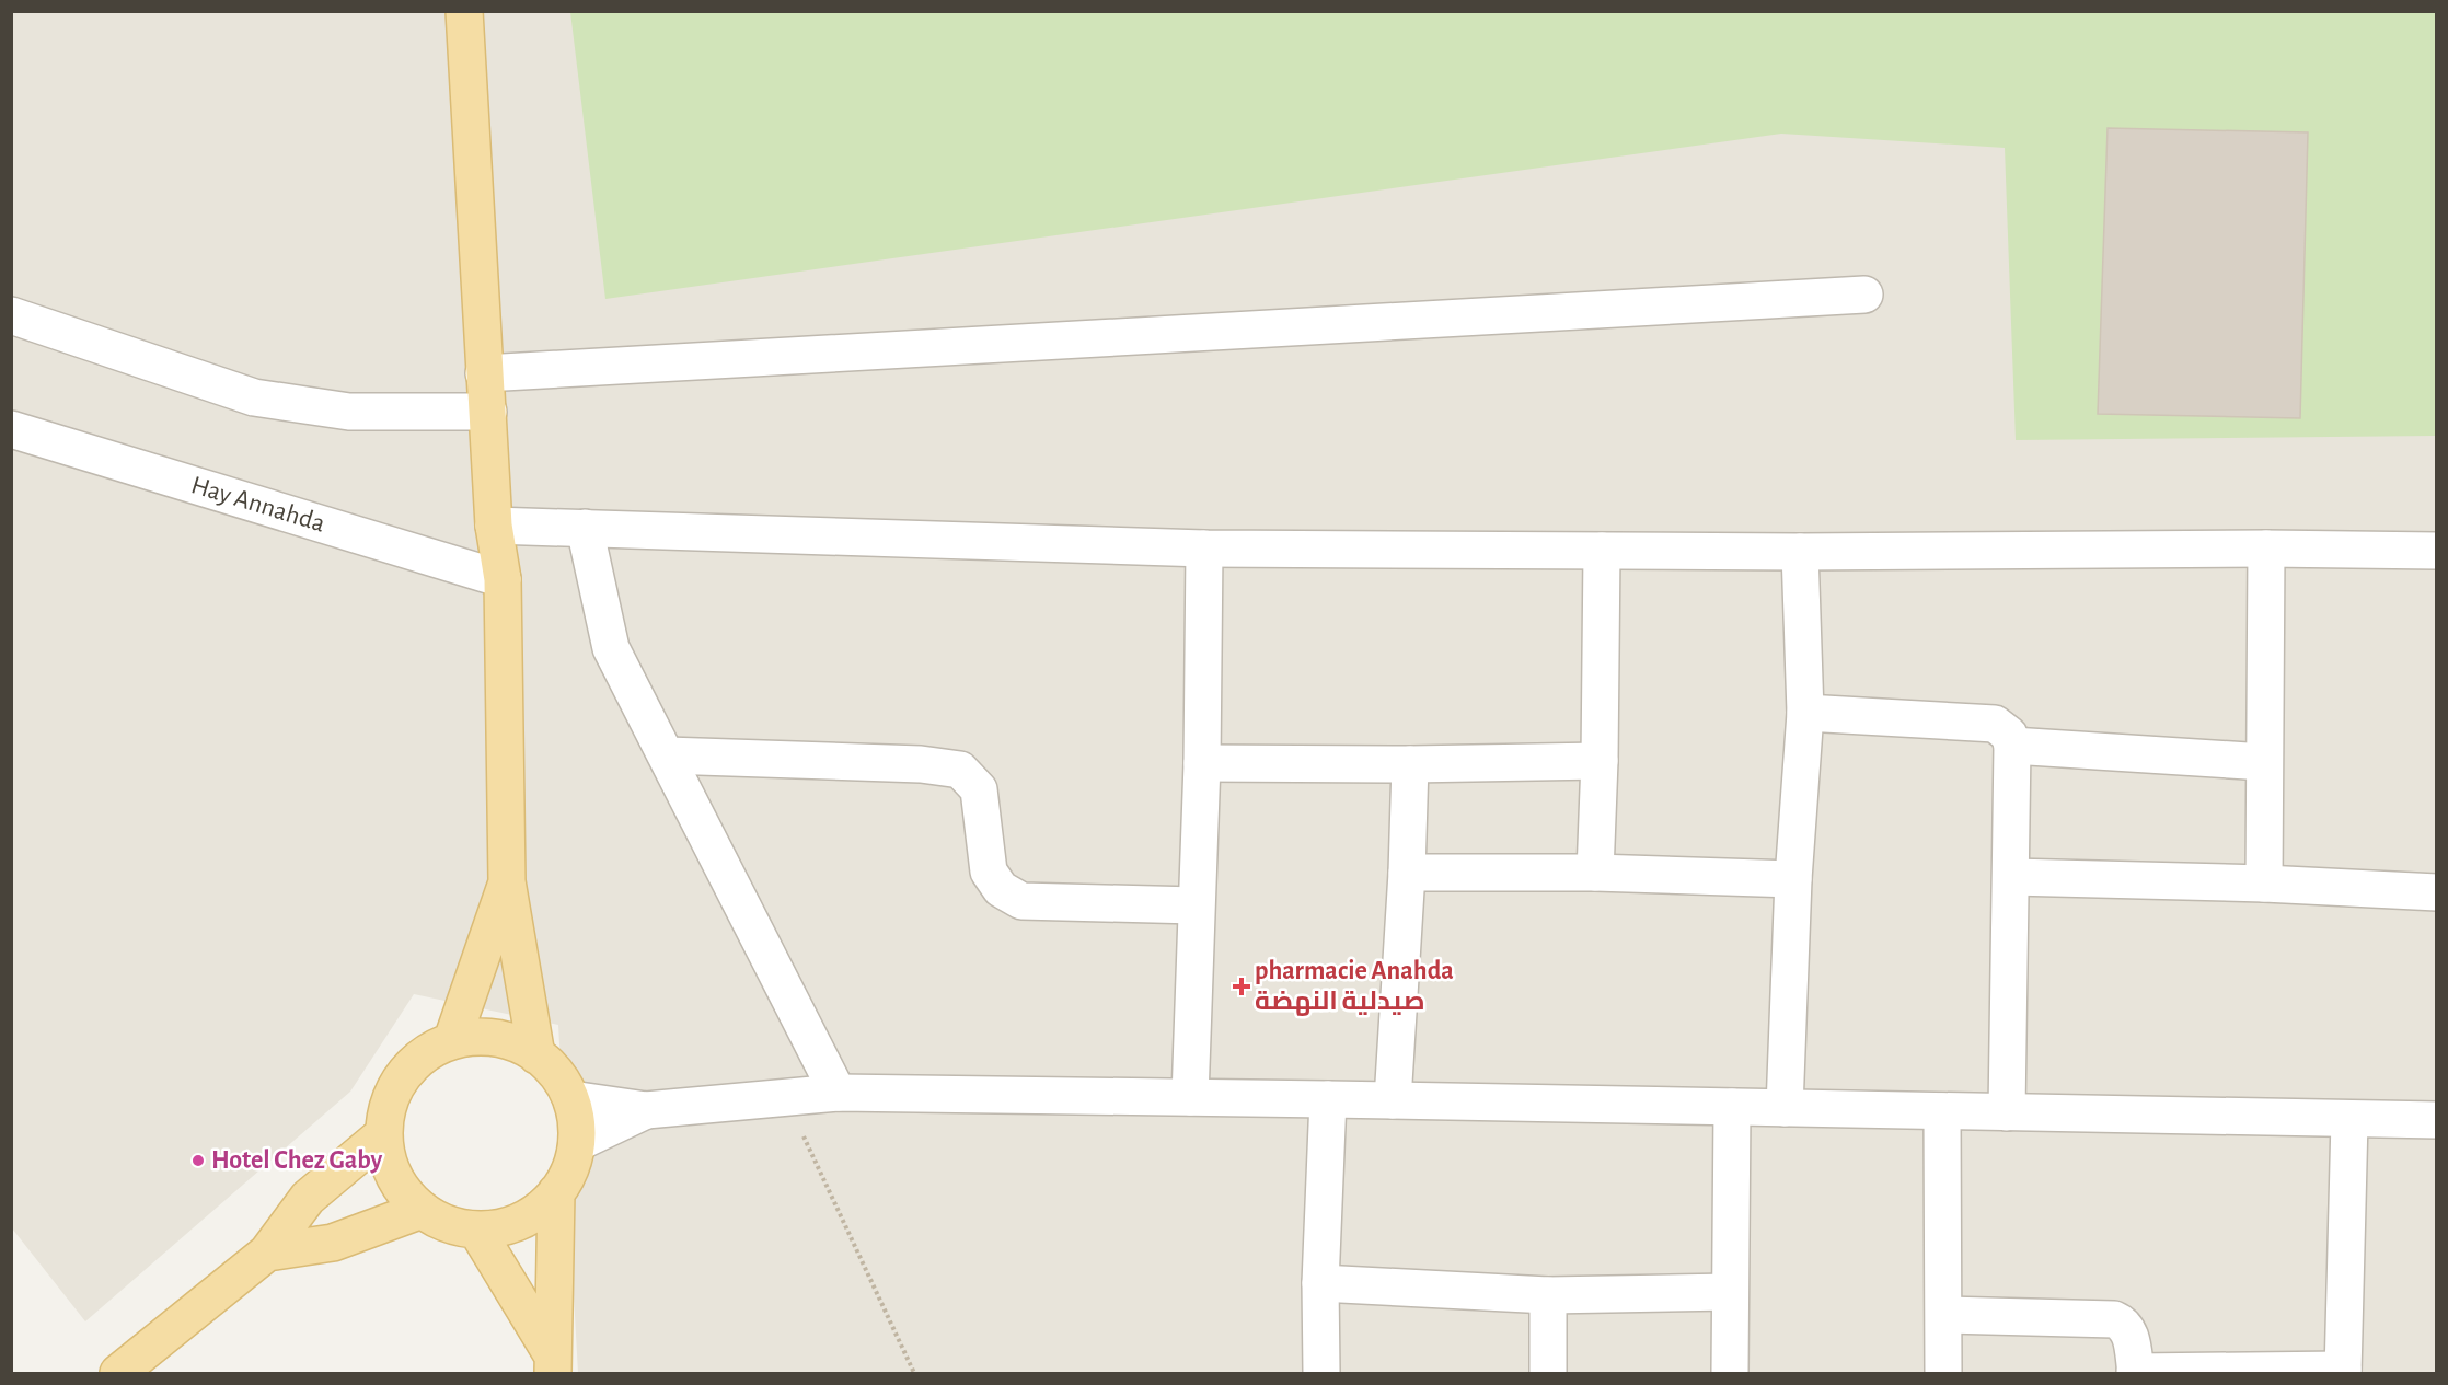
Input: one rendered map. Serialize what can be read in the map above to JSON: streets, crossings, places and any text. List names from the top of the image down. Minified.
{"streets":{"street":["Hay Annahda"]},"places":{"health":["pharmacie Anahda صيدلية النهضة"],"other":["Hotel Chez Gaby"]}}
